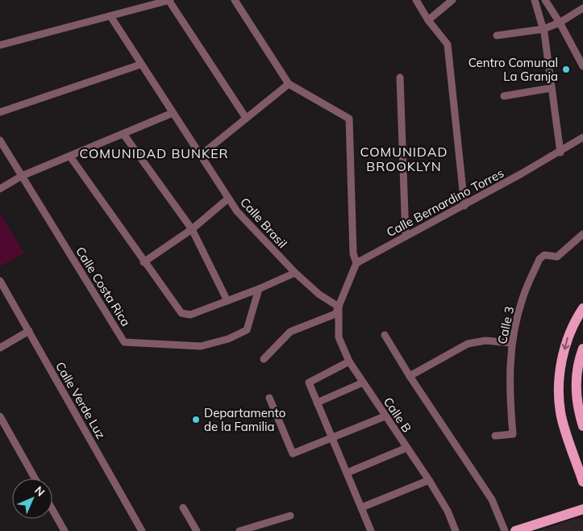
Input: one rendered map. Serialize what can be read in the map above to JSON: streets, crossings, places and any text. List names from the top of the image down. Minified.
{"streets":{"street":["Calle Bernardino Torres","Calle Brasil","Calle Costa Rica","Calle 3","Calle Verde Luz","Calle B"]},"crossings":[["Calle Brasil","Calle B"]],"districts":["COMUNIDAD BROOKLYN","COMUNIDAD BUNKER"],"places":["Centro Comunal La Granja","Departamento de la Familia"],"north":"top right"}
